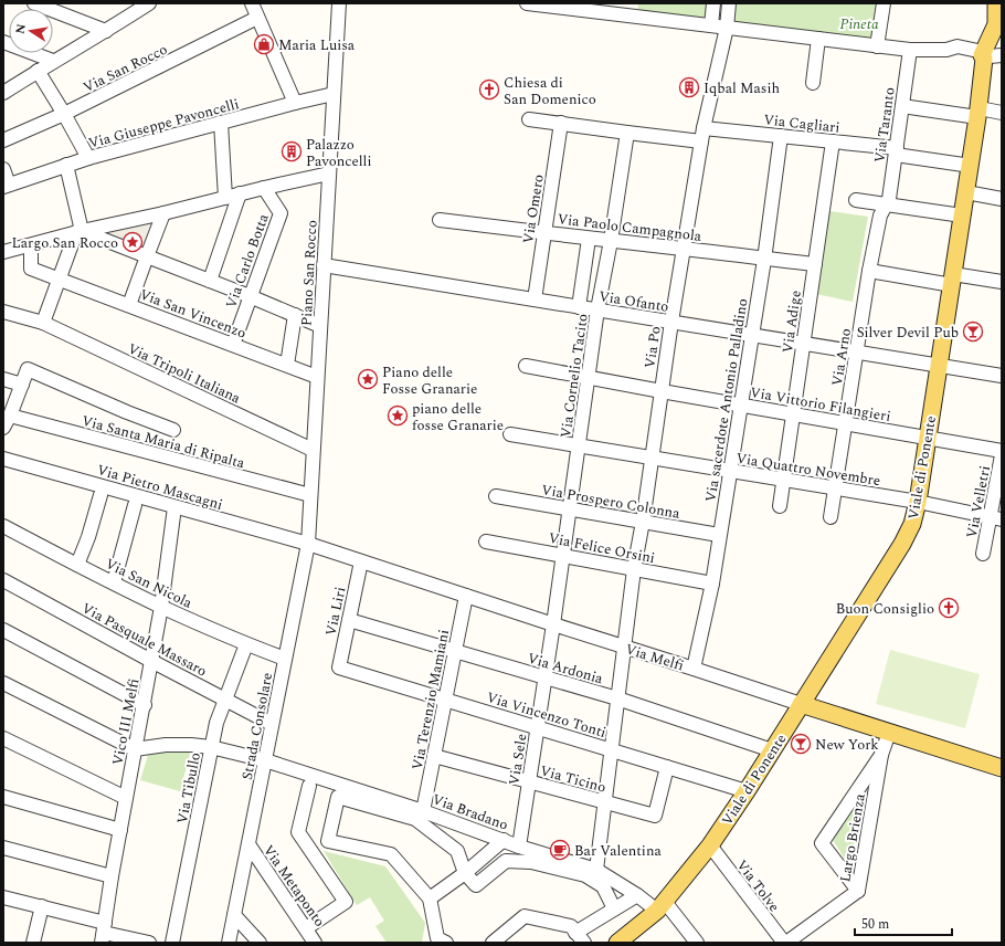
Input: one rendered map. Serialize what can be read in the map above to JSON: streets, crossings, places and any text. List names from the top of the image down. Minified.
{"streets":{"main road":["Viale di Ponente","Via Melfi"],"street":["Via San Rocco","Via Giuseppe Pavoncelli","Via Cagliari","Via Taranto","Via Omero","Via Paolo Campagnola","Via Carlo Botta","Piano San Rocco","Via Ofanto","Via San Vincenzo","Via Adige","Via Po","Via Arno","Via Tripoli Italiana","Via Cornelio Tacito","Via sacerdote Antonio Palladino","Via Vittorio Filangieri","Via Santa Maria di Ripalta","Via Quattro Novembre","Via Pietro Mascagni","Via Prospero Colonna","Via Velletri","Via Felice Orsini","Via San Nicola","Via Liri","Via Pasquale Massaro","Via Ardonia","Via Terenzio Mamiani","Via Vincenzo Tonti","Vico III Melfi","Strada Consolare","Via Sele","Via Ticino","Via Tibullo","Via Bradano","Largo Brienza","Via Metaponto","Via Tolve"]},"crossings":[["Via Giuseppe Pavoncelli","Piano San Rocco"],["Via Cagliari","Via Taranto"],["Via Cagliari","Via Omero"],["Via Cagliari","Via Adige"],["Via Cagliari","Via Po"],["Via Cagliari","Via Cornelio Tacito"],["Via Cagliari","Via sacerdote Antonio Palladino"],["Via Cagliari","Viale di Ponente"],["Via Taranto","Via Arno"],["Via Omero","Via Paolo Campagnola"],["Via Omero","Via Ofanto"],["Via Paolo Campagnola","Via Adige"],["Via Paolo Campagnola","Via Po"],["Via Paolo Campagnola","Via Cornelio Tacito"],["Via Paolo Campagnola","Via sacerdote Antonio Palladino"],["Via Carlo Botta","Via San Vincenzo"],["Piano San Rocco","Via Ofanto"],["Piano San Rocco","Via San Vincenzo"],["Piano San Rocco","Via Tripoli Italiana"],["Piano San Rocco","Via Santa Maria di Ripalta"],["Piano San Rocco","Via Pietro Mascagni"],["Piano San Rocco","Via Melfi"],["Piano San Rocco","Strada Consolare"],["Via Ofanto","Via Adige"],["Via Ofanto","Via Po"],["Via Ofanto","Via Arno"],["Via Ofanto","Via Cornelio Tacito"],["Via Ofanto","Via sacerdote Antonio Palladino"],["Via Ofanto","Viale di Ponente"],["Via Adige","Via Vittorio Filangieri"],["Via Adige","Via Quattro Novembre"],["Via Po","Via Vittorio Filangieri"],["Via Po","Via Quattro Novembre"],["Via Po","Via Prospero Colonna"],["Via Po","Via Felice Orsini"],["Via Po","Via Melfi"],["Via Po","Via Ardonia"],["Via Po","Via Vincenzo Tonti"],["Via Po","Via Ticino"],["Via Po","Via Bradano"],["Via Arno","Via Vittorio Filangieri"],["Via Arno","Via Quattro Novembre"],["Via Cornelio Tacito","Via Vittorio Filangieri"],["Via Cornelio Tacito","Via Quattro Novembre"],["Via Cornelio Tacito","Via Prospero Colonna"],["Via Cornelio Tacito","Via Felice Orsini"],["Via Cornelio Tacito","Via Melfi"],["Via Cornelio Tacito","Via Sele"],["Via sacerdote Antonio Palladino","Via Vittorio Filangieri"],["Via sacerdote Antonio Palladino","Via Quattro Novembre"],["Via sacerdote Antonio Palladino","Via Prospero Colonna"],["Via sacerdote Antonio Palladino","Via Felice Orsini"],["Via sacerdote Antonio Palladino","Via Melfi"],["Via Vittorio Filangieri","Viale di Ponente"],["Viale di Ponente","Via Quattro Novembre"],["Viale di Ponente","Via Melfi"],["Viale di Ponente","Via Ardonia"],["Viale di Ponente","Via Vincenzo Tonti"],["Viale di Ponente","Via Bradano"],["Viale di Ponente","Via Tolve"],["Via Quattro Novembre","Via Velletri"],["Via Pietro Mascagni","Via Melfi"],["Via Pietro Mascagni","Vico III Melfi"],["Via Pietro Mascagni","Strada Consolare"],["Via San Nicola","Vico III Melfi"],["Via San Nicola","Strada Consolare"],["Via San Nicola","Via Tibullo"],["Via Liri","Via Melfi"],["Via Liri","Via Ardonia"],["Via Liri","Via Vincenzo Tonti"],["Via Pasquale Massaro","Vico III Melfi"],["Via Pasquale Massaro","Strada Consolare"],["Via Pasquale Massaro","Via Tibullo"],["Via Melfi","Via Terenzio Mamiani"],["Via Melfi","Strada Consolare"],["Via Melfi","Via Sele"],["Via Melfi","Largo Brienza"],["Via Ardonia","Via Terenzio Mamiani"],["Via Ardonia","Via Sele"],["Via Terenzio Mamiani","Via Vincenzo Tonti"],["Via Terenzio Mamiani","Via Ticino"],["Via Terenzio Mamiani","Via Bradano"],["Via Vincenzo Tonti","Via Sele"],["Via Vincenzo Tonti","Via Ticino"],["Vico III Melfi","Via Bradano"],["Strada Consolare","Via Bradano"],["Strada Consolare","Via Metaponto"],["Via Sele","Via Ticino"],["Via Sele","Via Bradano"],["Via Tibullo","Via Bradano"]],"parks":["Pineta"],"places":{"shop":["Maria Luisa"],"building":["Iqbal Masih","Palazzo Pavoncelli"],"church":["Chiesa di San Domenico","Buon Consiglio"],"place":["Largo San Rocco","Piano delle Fosse Granarie","piano delle fosse Granarie"],"bar":["Silver Devil Pub","New York"],"cafe":["Bar Valentina"]},"scale_bar":"50 m","north":"left"}
